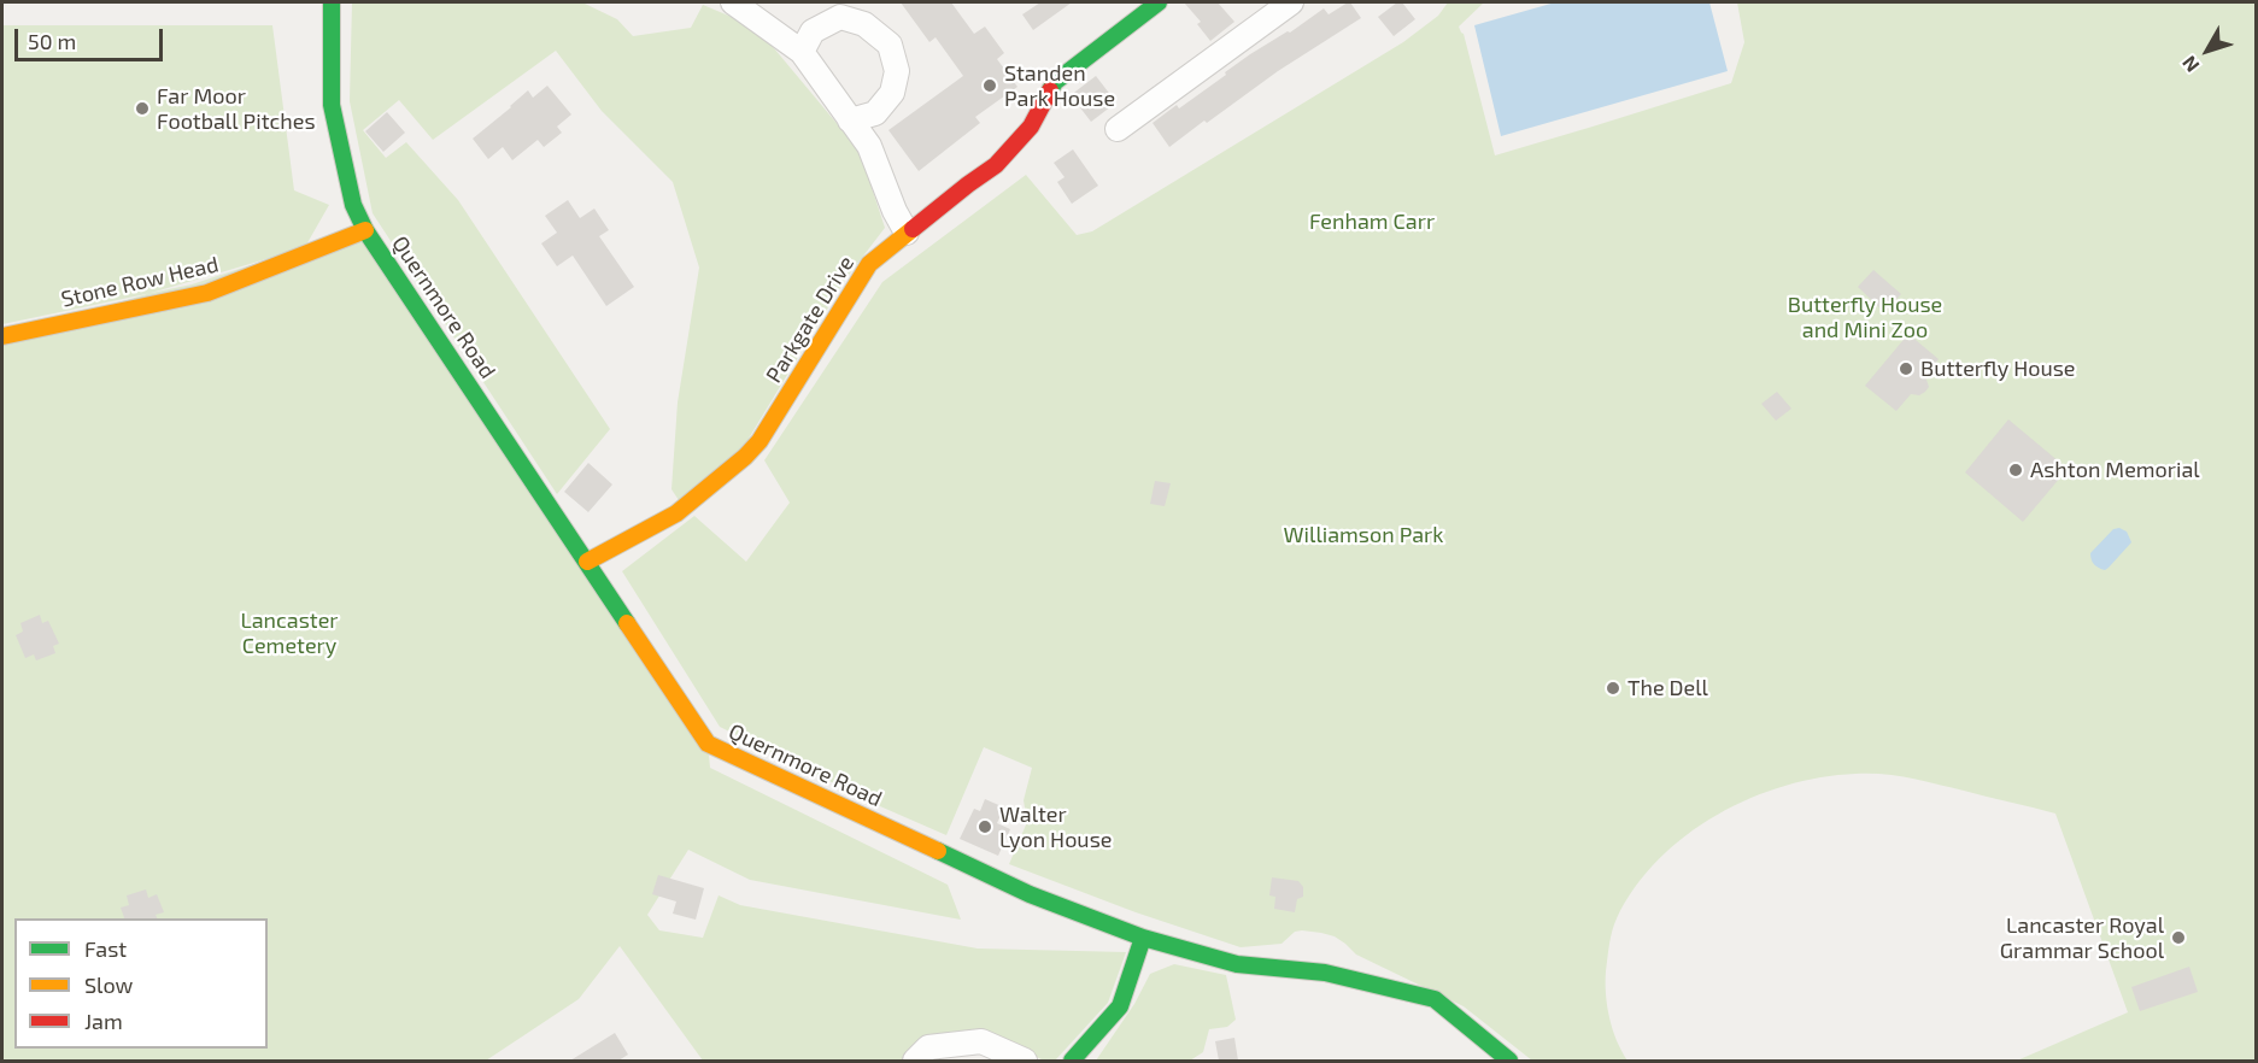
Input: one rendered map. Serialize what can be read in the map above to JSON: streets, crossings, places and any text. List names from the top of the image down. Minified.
{"streets":{"street":["Stone Row Head","Quernmore Road","Parkgate Drive"]},"crossings":[["Stone Row Head","Quernmore Road"],["Quernmore Road","Parkgate Drive"]],"parks":["Fenham Carr","Butterfly House and Mini Zoo","Williamson Park","Lancaster Cemetery"],"places":["Standen Park House","Far Moor Football Pitches","Butterfly House","Ashton Memorial","The Dell","Walter Lyon House","Lancaster Royal Grammar School"],"legend":["Fast","Slow","Jam"],"scale_bar":"50 m","north":"bottom left"}
